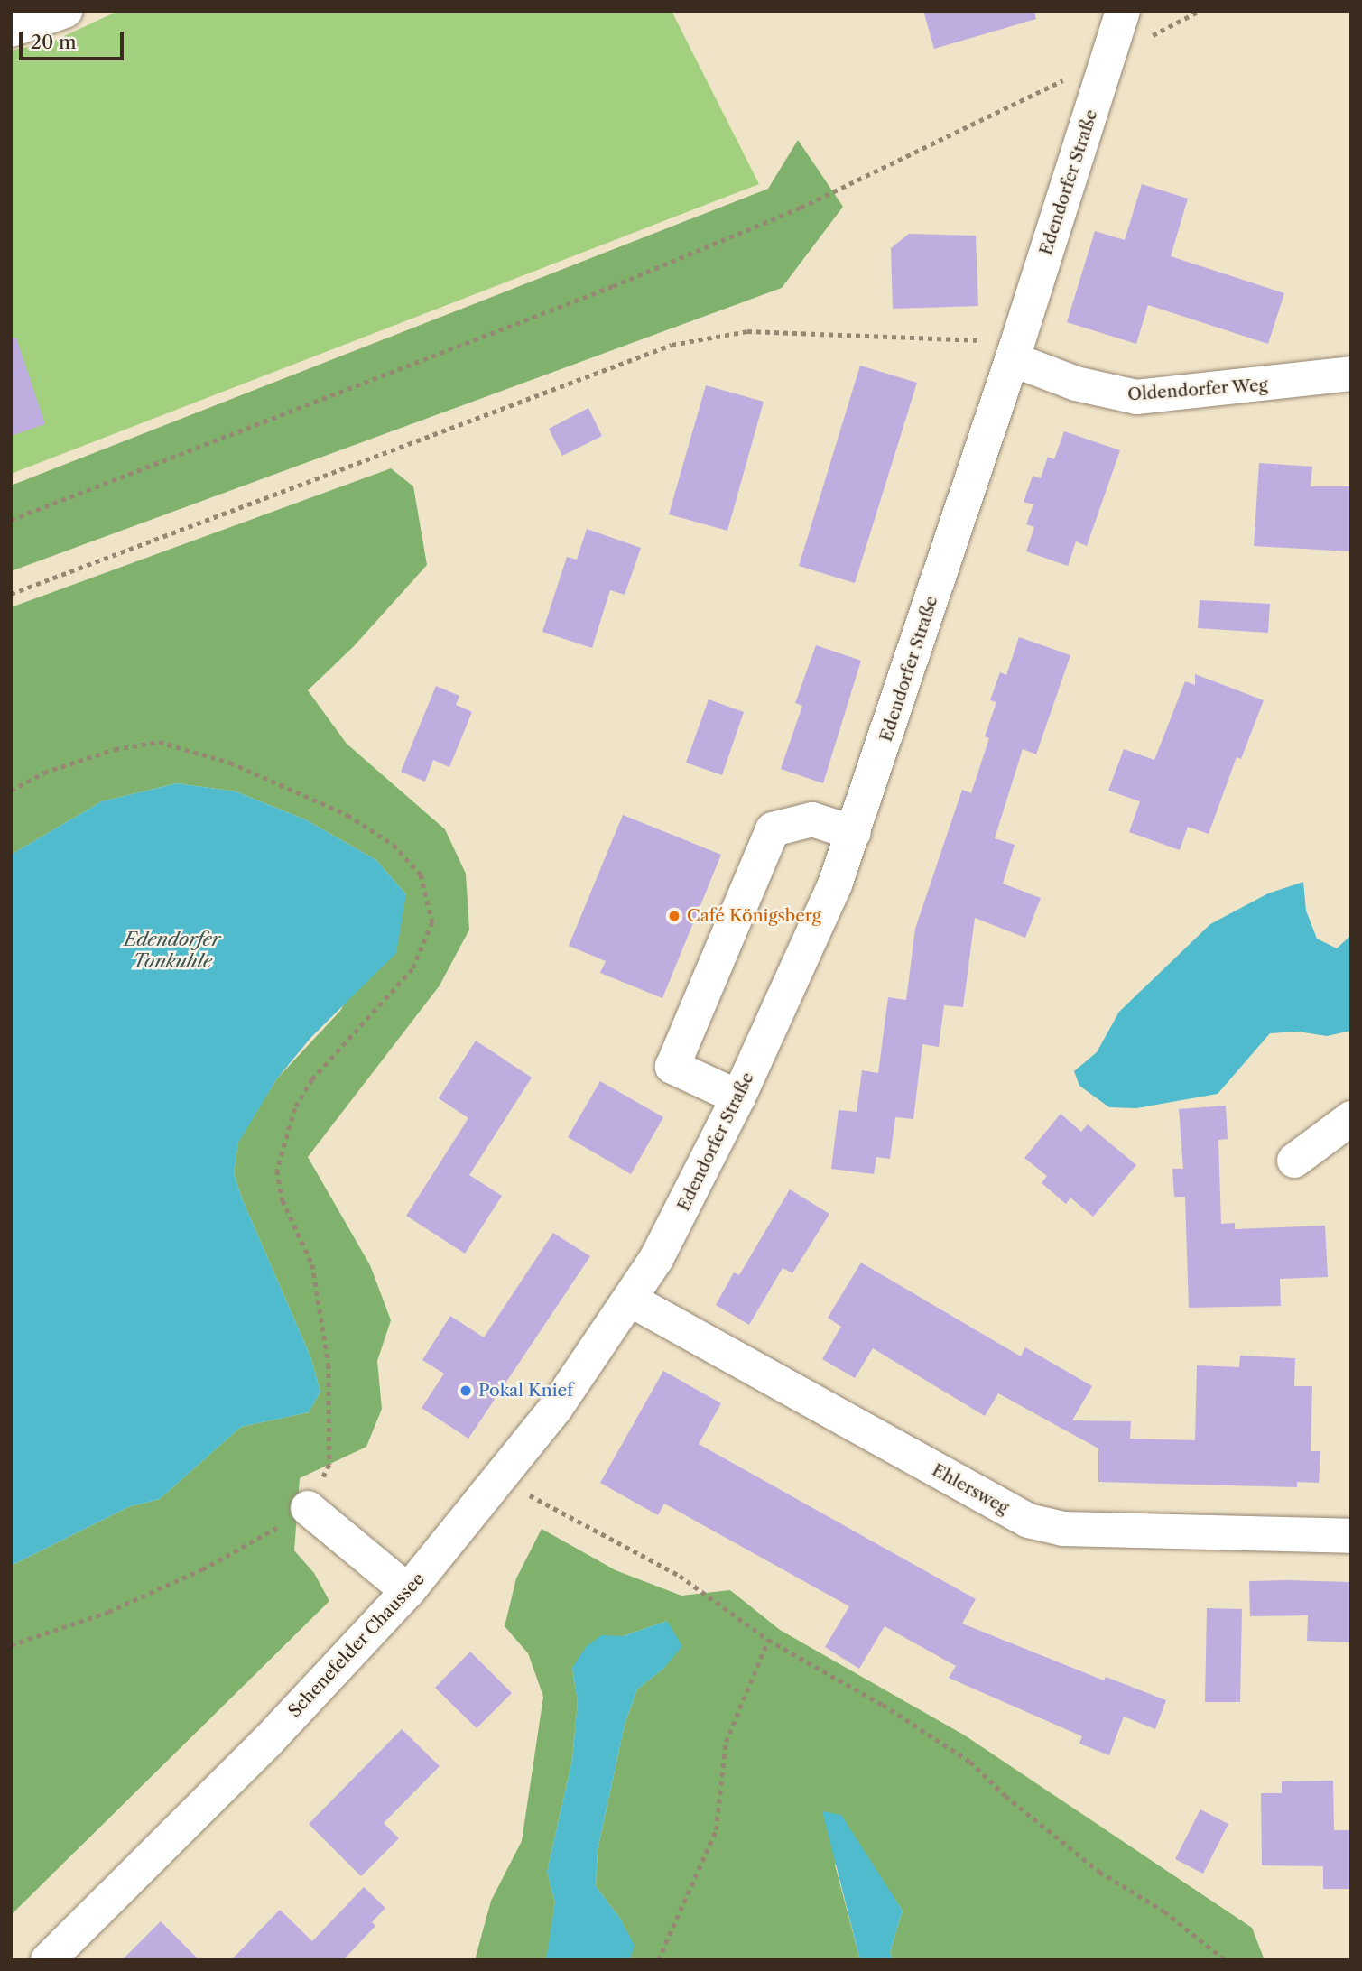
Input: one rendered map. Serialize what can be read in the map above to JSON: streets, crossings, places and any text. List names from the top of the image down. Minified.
{"streets":{"street":["Edendorfer Straße","Oldendorfer Weg","Ehlersweg","Schenefelder Chaussee"]},"crossings":[["Edendorfer Straße","Oldendorfer Weg"],["Edendorfer Straße","Ehlersweg"],["Edendorfer Straße","Schenefelder Chaussee"],["Ehlersweg","Schenefelder Chaussee"]],"water":["Edendorfer Tonkuhle"],"places":["Café Königsberg","Pokal Knief"],"scale_bar":"20 m"}
